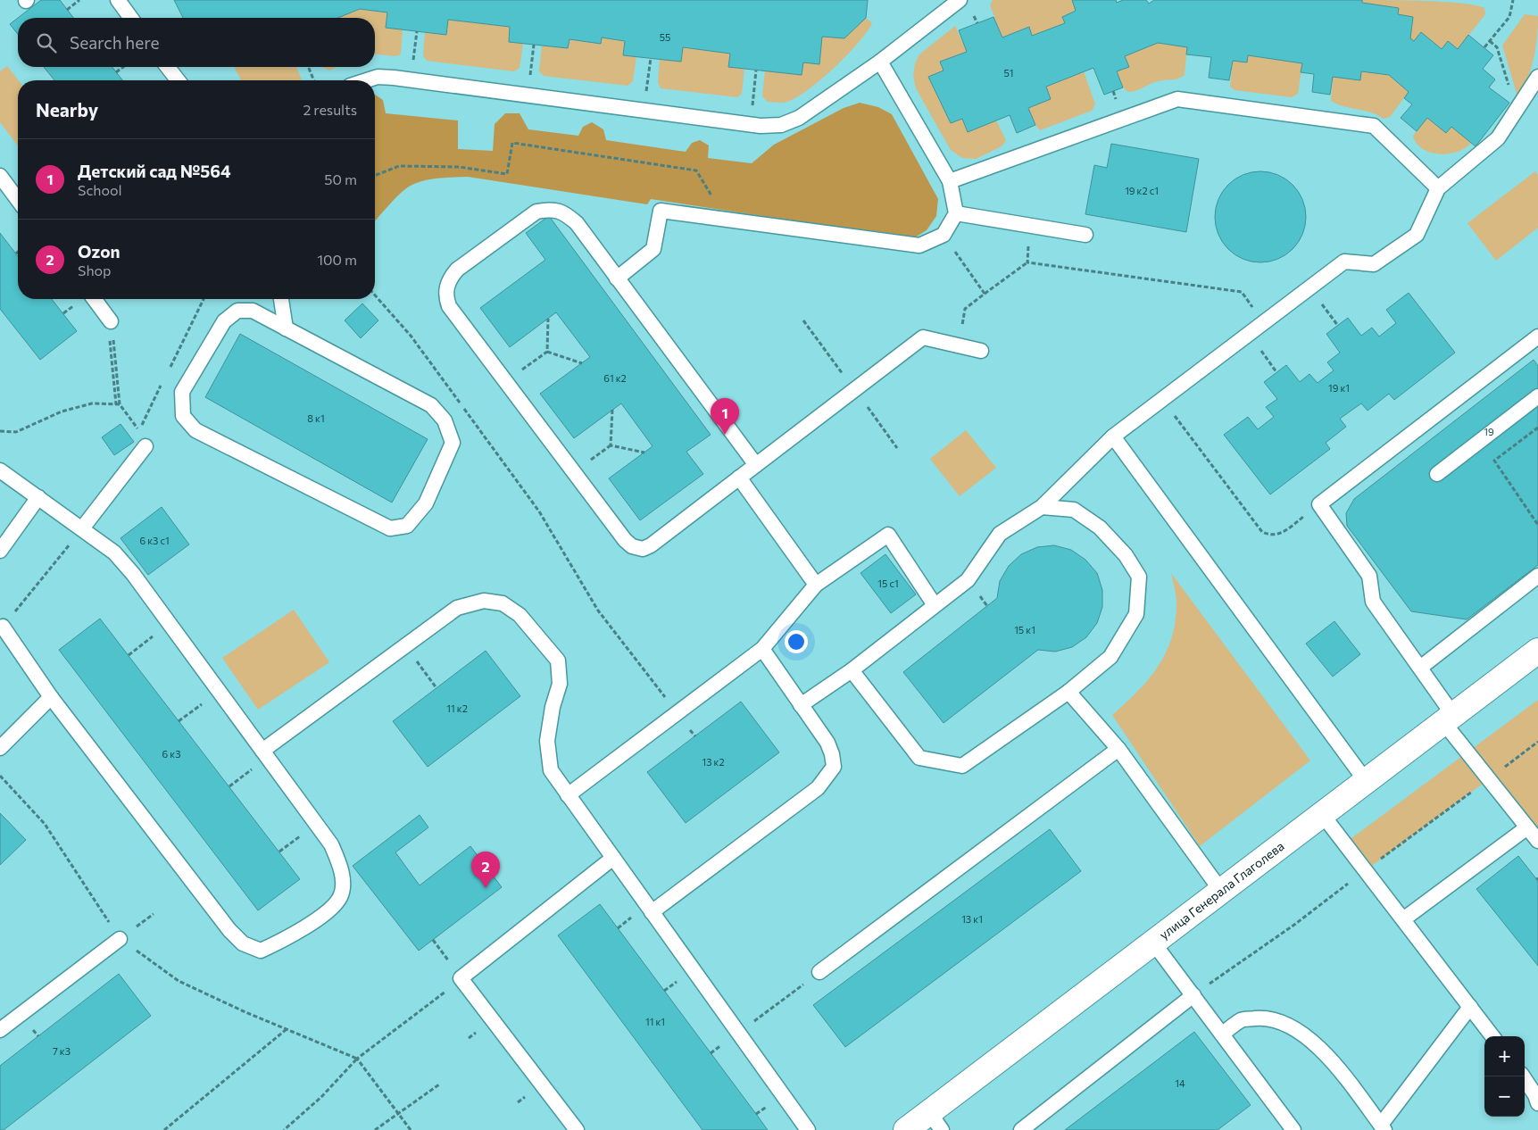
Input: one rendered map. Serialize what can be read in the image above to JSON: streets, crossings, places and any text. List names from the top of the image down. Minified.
{"streets":{"street":["улица Генерала Глаголева"]},"house_numbers":["55","51","19 к2 с1","61 к2","19 к1","8 к1","19","6 к3 с1","15 с1","15 к1","11 к2","6 к3","13 к2","13 к1","11 к1","7 к3","14"],"page":{"search":"Search here","heading":["Nearby","2 results"],"list":[{"mark":"1","name":"Детский сад №564","note":"School","value":"50 m"},{"mark":"2","name":"Ozon","note":"Shop","value":"100 m"}],"pins":["1","2"],"map_buttons":["+","−"]}}
